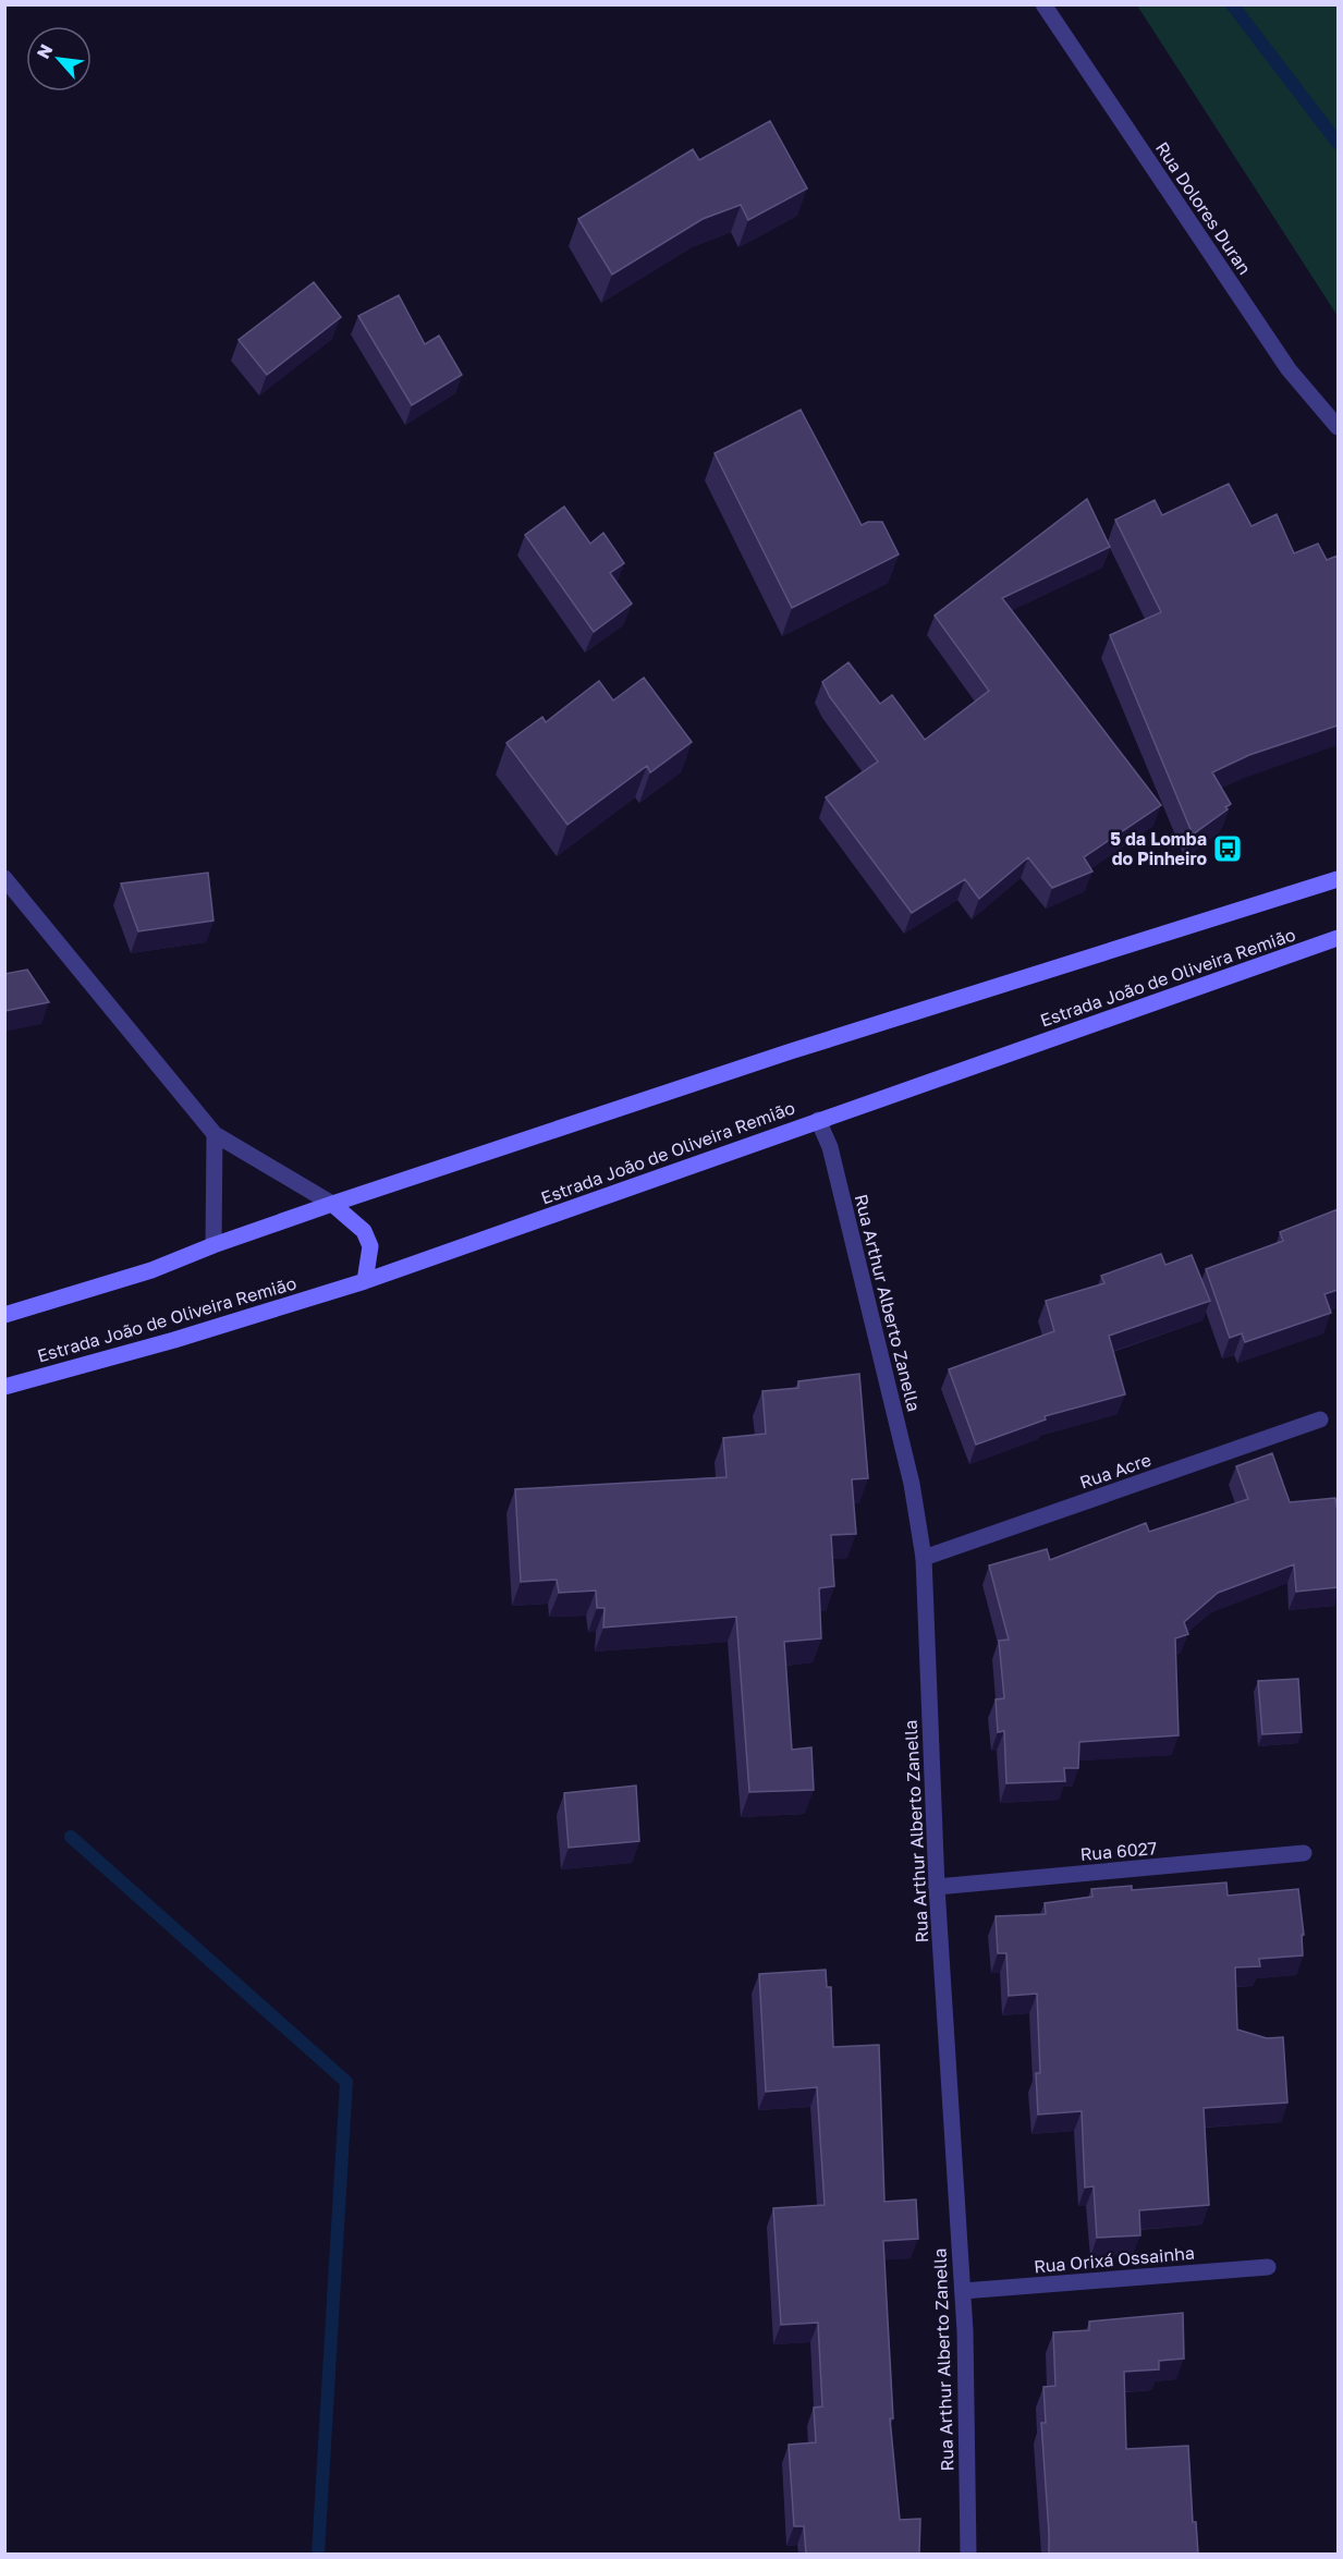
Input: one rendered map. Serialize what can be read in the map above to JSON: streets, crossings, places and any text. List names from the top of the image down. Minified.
{"streets":{"main road":["Estrada João de Oliveira Remião"],"street":["Rua Dolores Duran","Rua Arthur Alberto Zanella","Rua Acre","Rua 6027","Rua Orixá Ossainha"]},"crossings":[["Estrada João de Oliveira Remião","Rua Arthur Alberto Zanella"],["Rua Arthur Alberto Zanella","Rua Acre"],["Rua Arthur Alberto Zanella","Rua 6027"],["Rua Arthur Alberto Zanella","Rua Orixá Ossainha"]],"places":{"bus stop":["5 da Lomba do Pinheiro"]},"north":"top left"}
